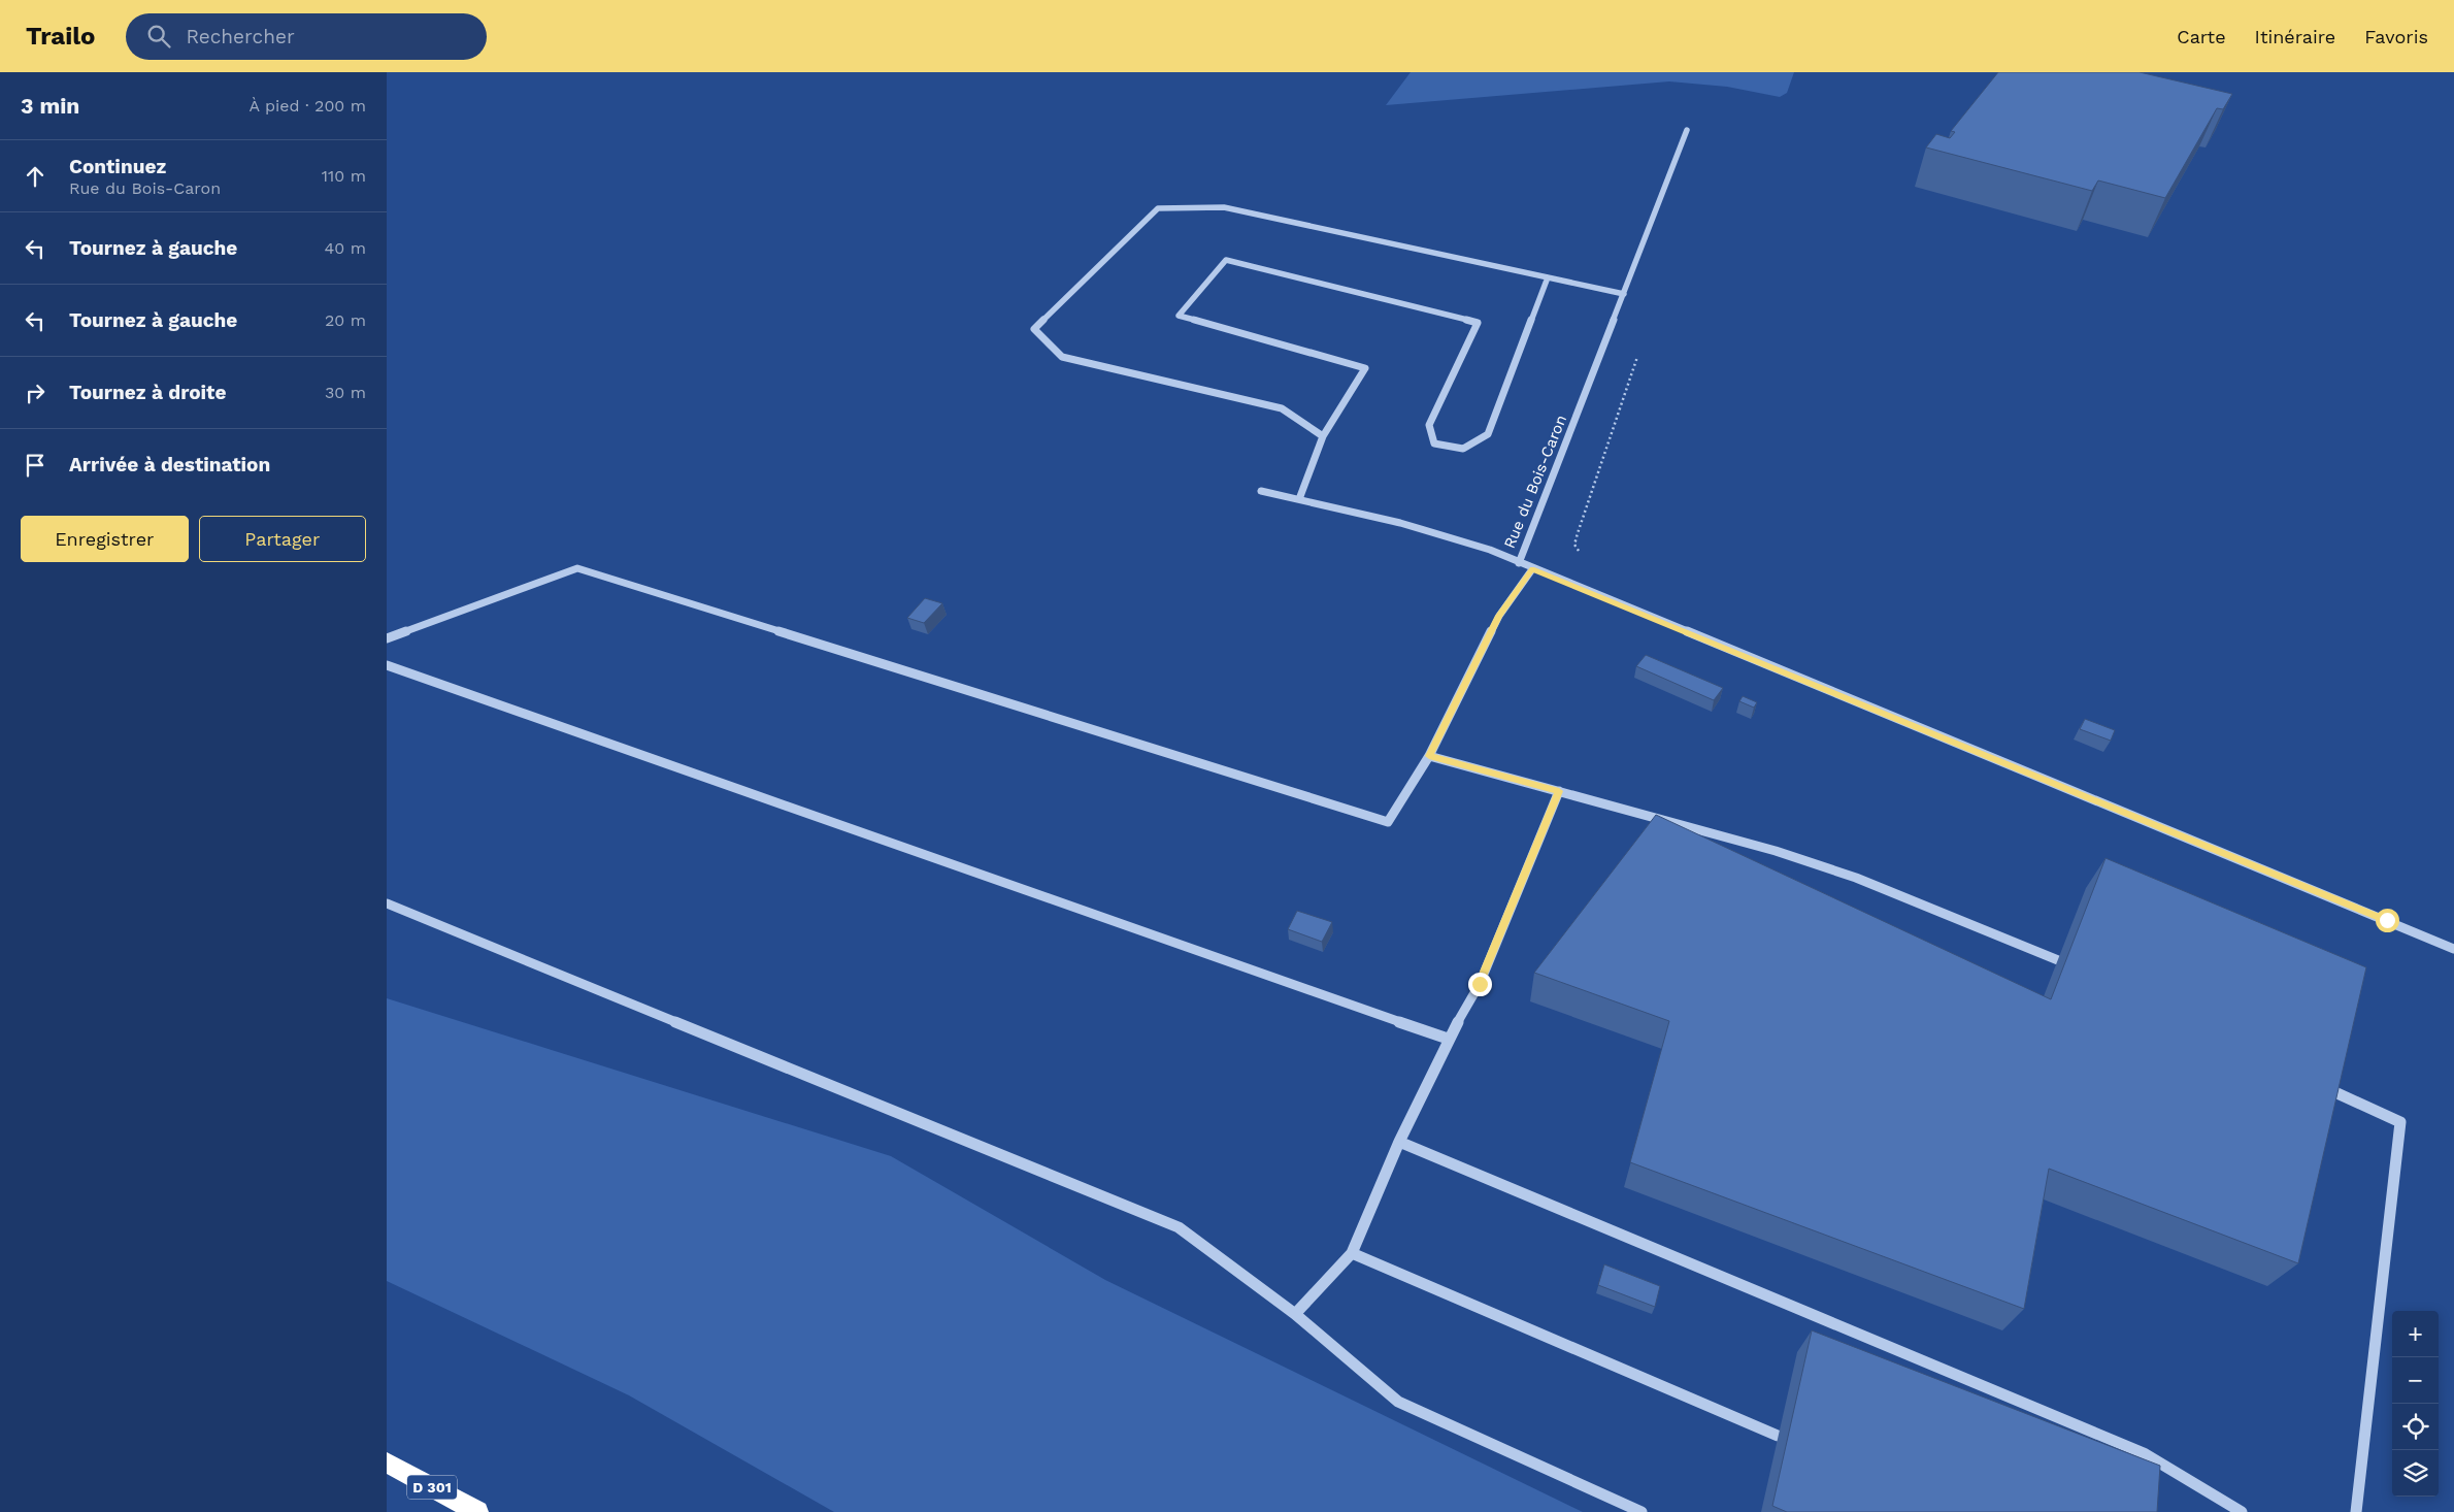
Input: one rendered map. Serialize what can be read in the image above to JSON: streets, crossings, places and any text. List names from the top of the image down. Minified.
{"streets":{"highway":["D 301"],"street":["Rue du Bois-Caron"]},"page":{"header":"Trailo","search":"Rechercher","nav":["Carte","Itinéraire","Favoris"],"heading":["3 min","À pied · 200 m"],"list":[["Continuez","Rue du Bois-Caron","110 m"],["Tournez à gauche","40 m"],["Tournez à gauche","20 m"],["Tournez à droite","30 m"],"Arrivée à destination"],"buttons":["Enregistrer","Partager"],"map_buttons":["+","−"]}}
